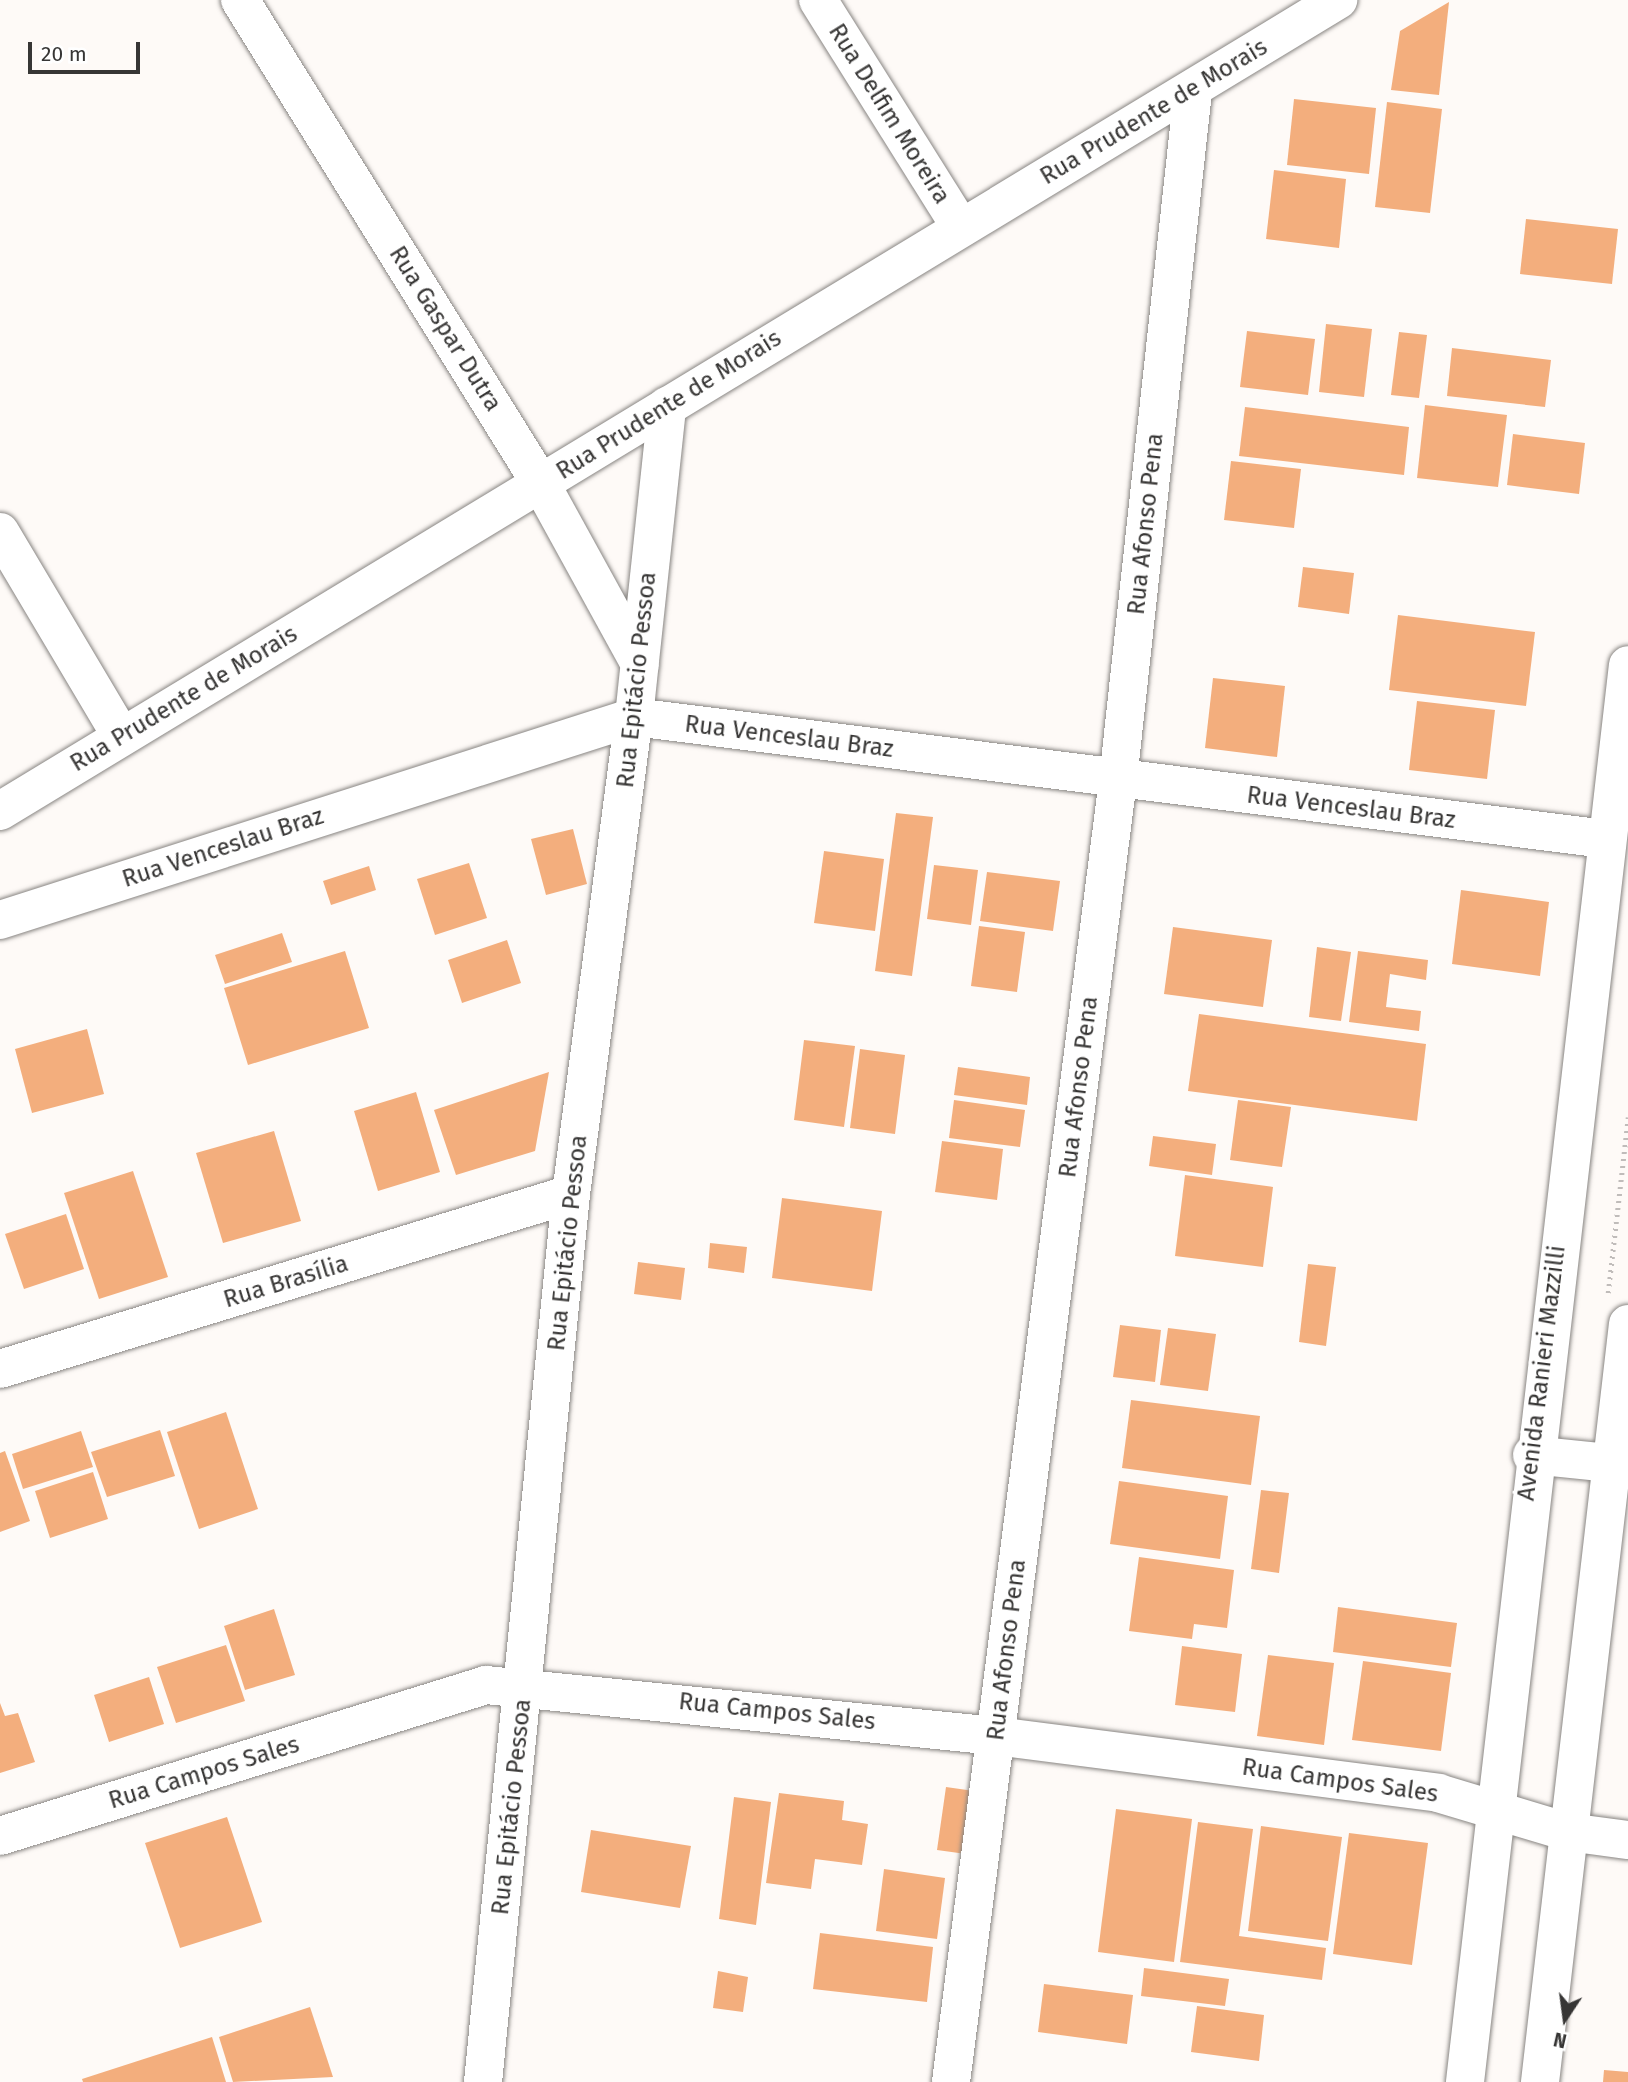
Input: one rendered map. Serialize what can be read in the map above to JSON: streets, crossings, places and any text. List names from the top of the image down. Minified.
{"streets":{"street":["Rua Prudente de Morais","Rua Delfim Moreira","Rua Gaspar Dutra","Rua Afonso Pena","Rua Epitácio Pessoa","Rua Venceslau Braz","Rua Brasília","Avenida Ranieri Mazzilli","Rua Campos Sales"]},"crossings":[["Rua Prudente de Morais","Rua Delfim Moreira"],["Rua Prudente de Morais","Rua Gaspar Dutra"],["Rua Prudente de Morais","Rua Afonso Pena"],["Rua Prudente de Morais","Rua Epitácio Pessoa"],["Rua Gaspar Dutra","Rua Epitácio Pessoa"],["Rua Afonso Pena","Rua Venceslau Braz"],["Rua Afonso Pena","Rua Campos Sales"],["Rua Epitácio Pessoa","Rua Venceslau Braz"],["Rua Epitácio Pessoa","Rua Brasília"],["Rua Epitácio Pessoa","Rua Campos Sales"],["Rua Venceslau Braz","Avenida Ranieri Mazzilli"],["Avenida Ranieri Mazzilli","Rua Campos Sales"]],"scale_bar":"20 m","north":"bottom"}
